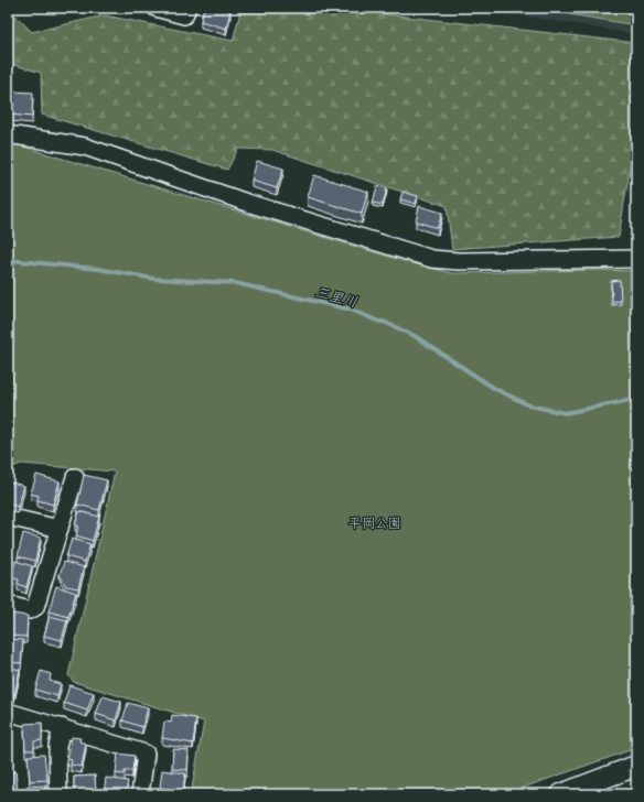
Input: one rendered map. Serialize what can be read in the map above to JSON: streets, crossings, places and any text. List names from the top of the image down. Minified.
{"water":["三里川"],"parks":["平岡公園"]}
